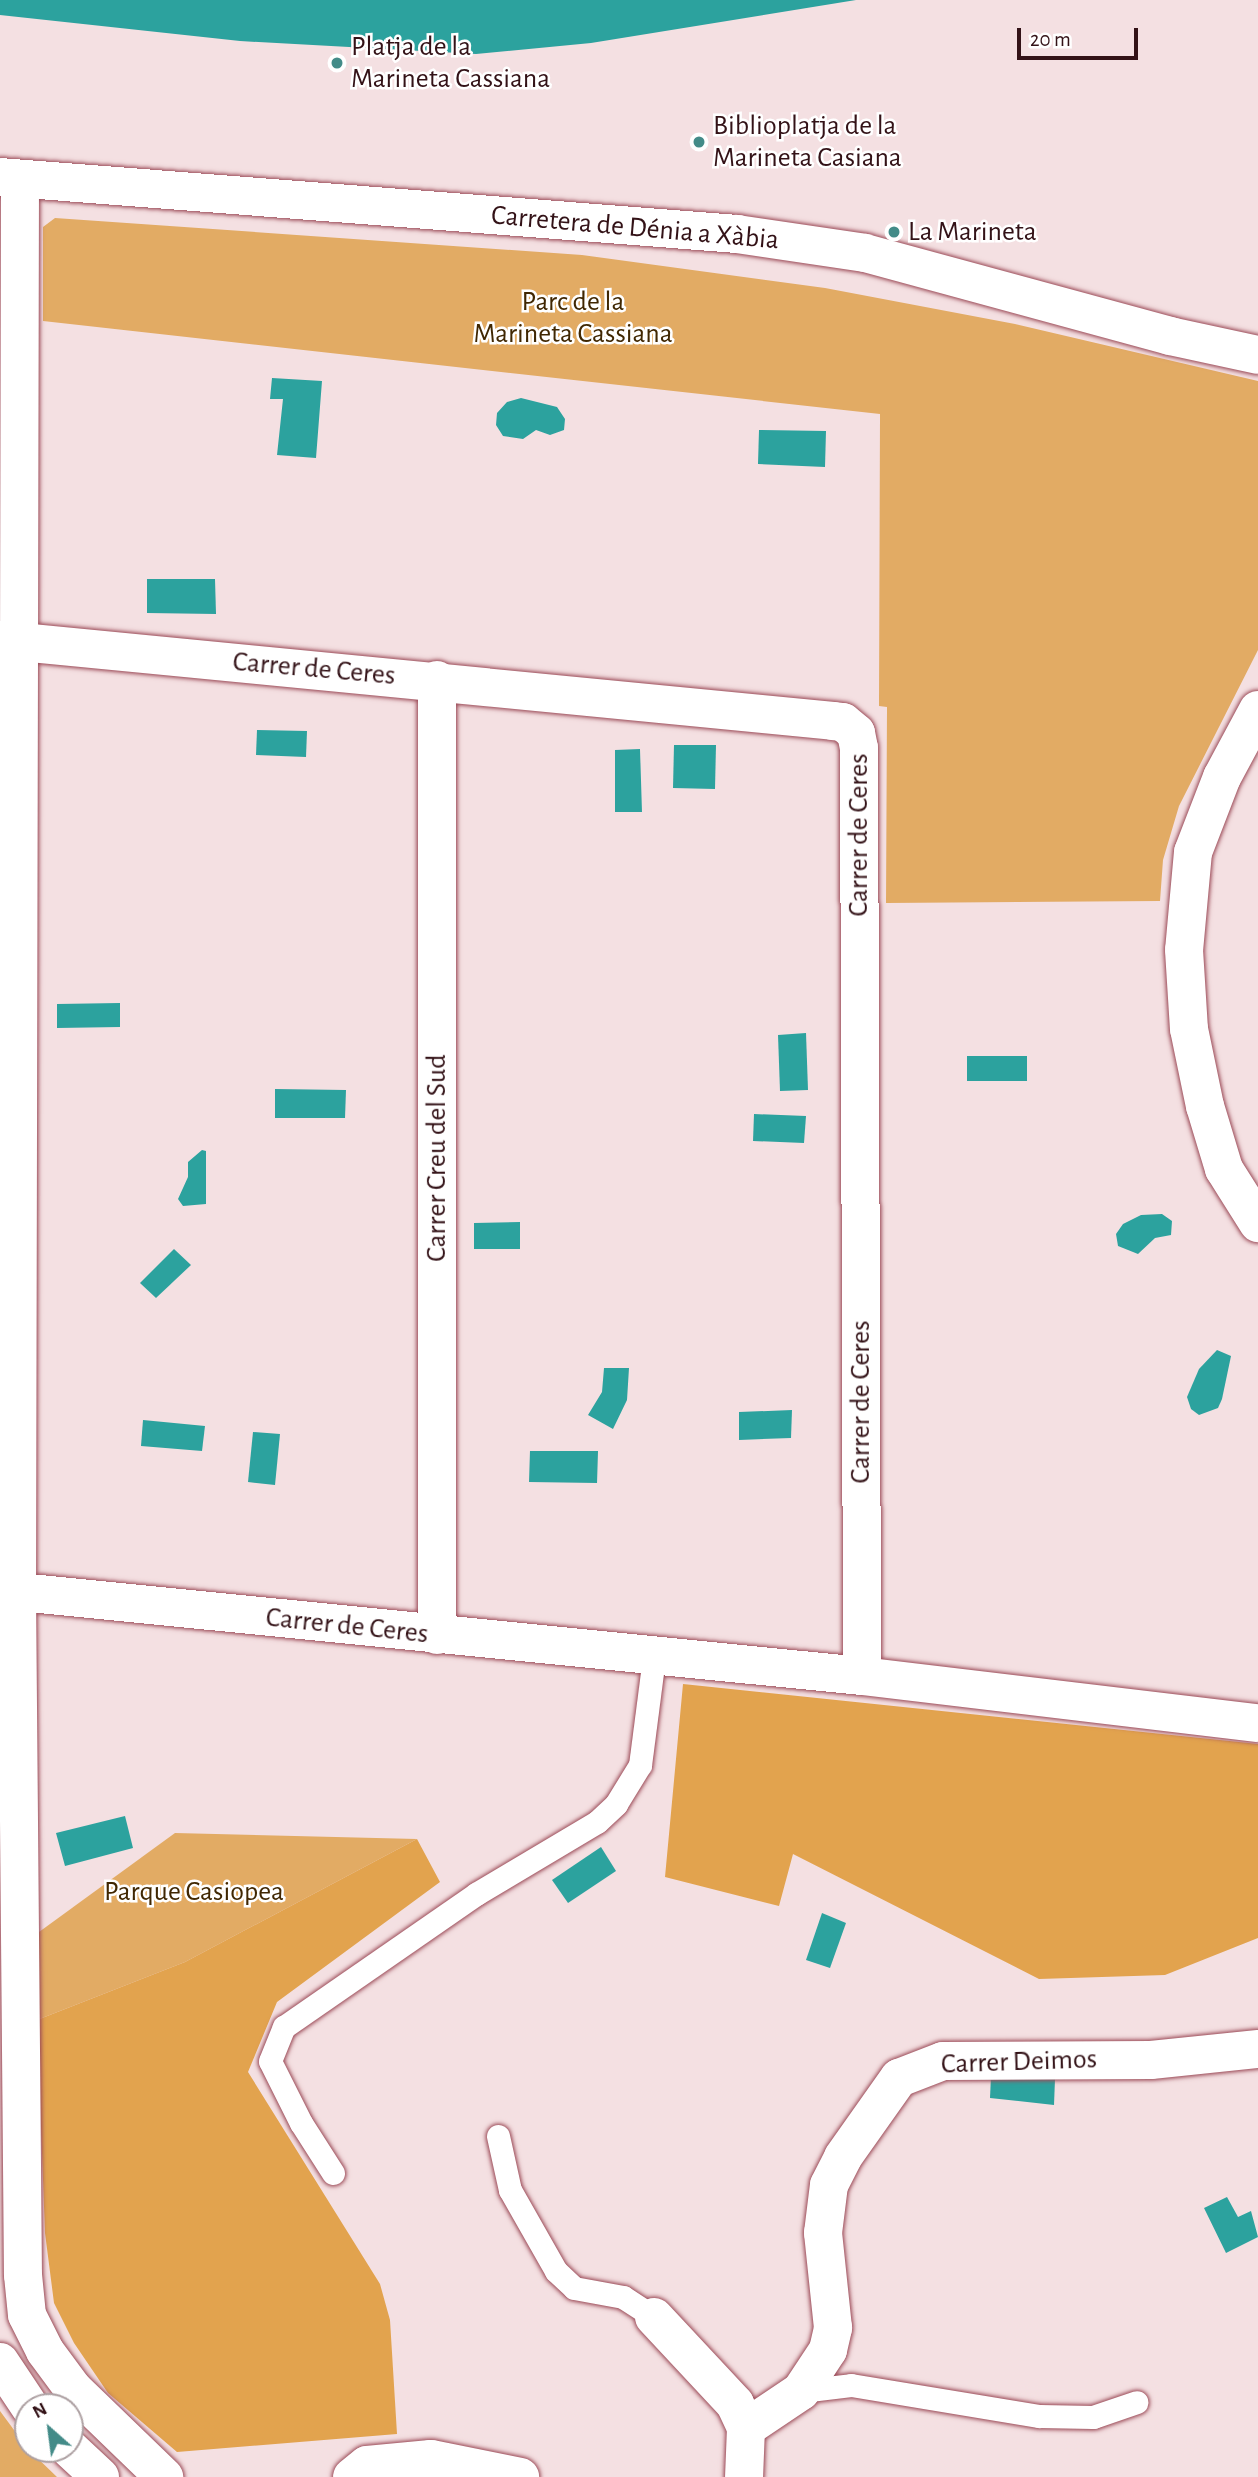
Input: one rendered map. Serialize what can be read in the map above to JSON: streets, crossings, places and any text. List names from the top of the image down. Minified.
{"streets":{"street":["Carretera de Dénia a Xàbia","Carrer de Ceres","Carrer Creu del Sud","Carrer Deimos"]},"crossings":[["Carrer de Ceres","Carrer Creu del Sud"]],"parks":["Parc de la Marineta Cassiana","Parque Casiopea"],"places":["Platja de la Marineta Cassiana","Biblioplatja de la Marineta Casiana","La Marineta"],"scale_bar":"20 m","north":"top left"}
